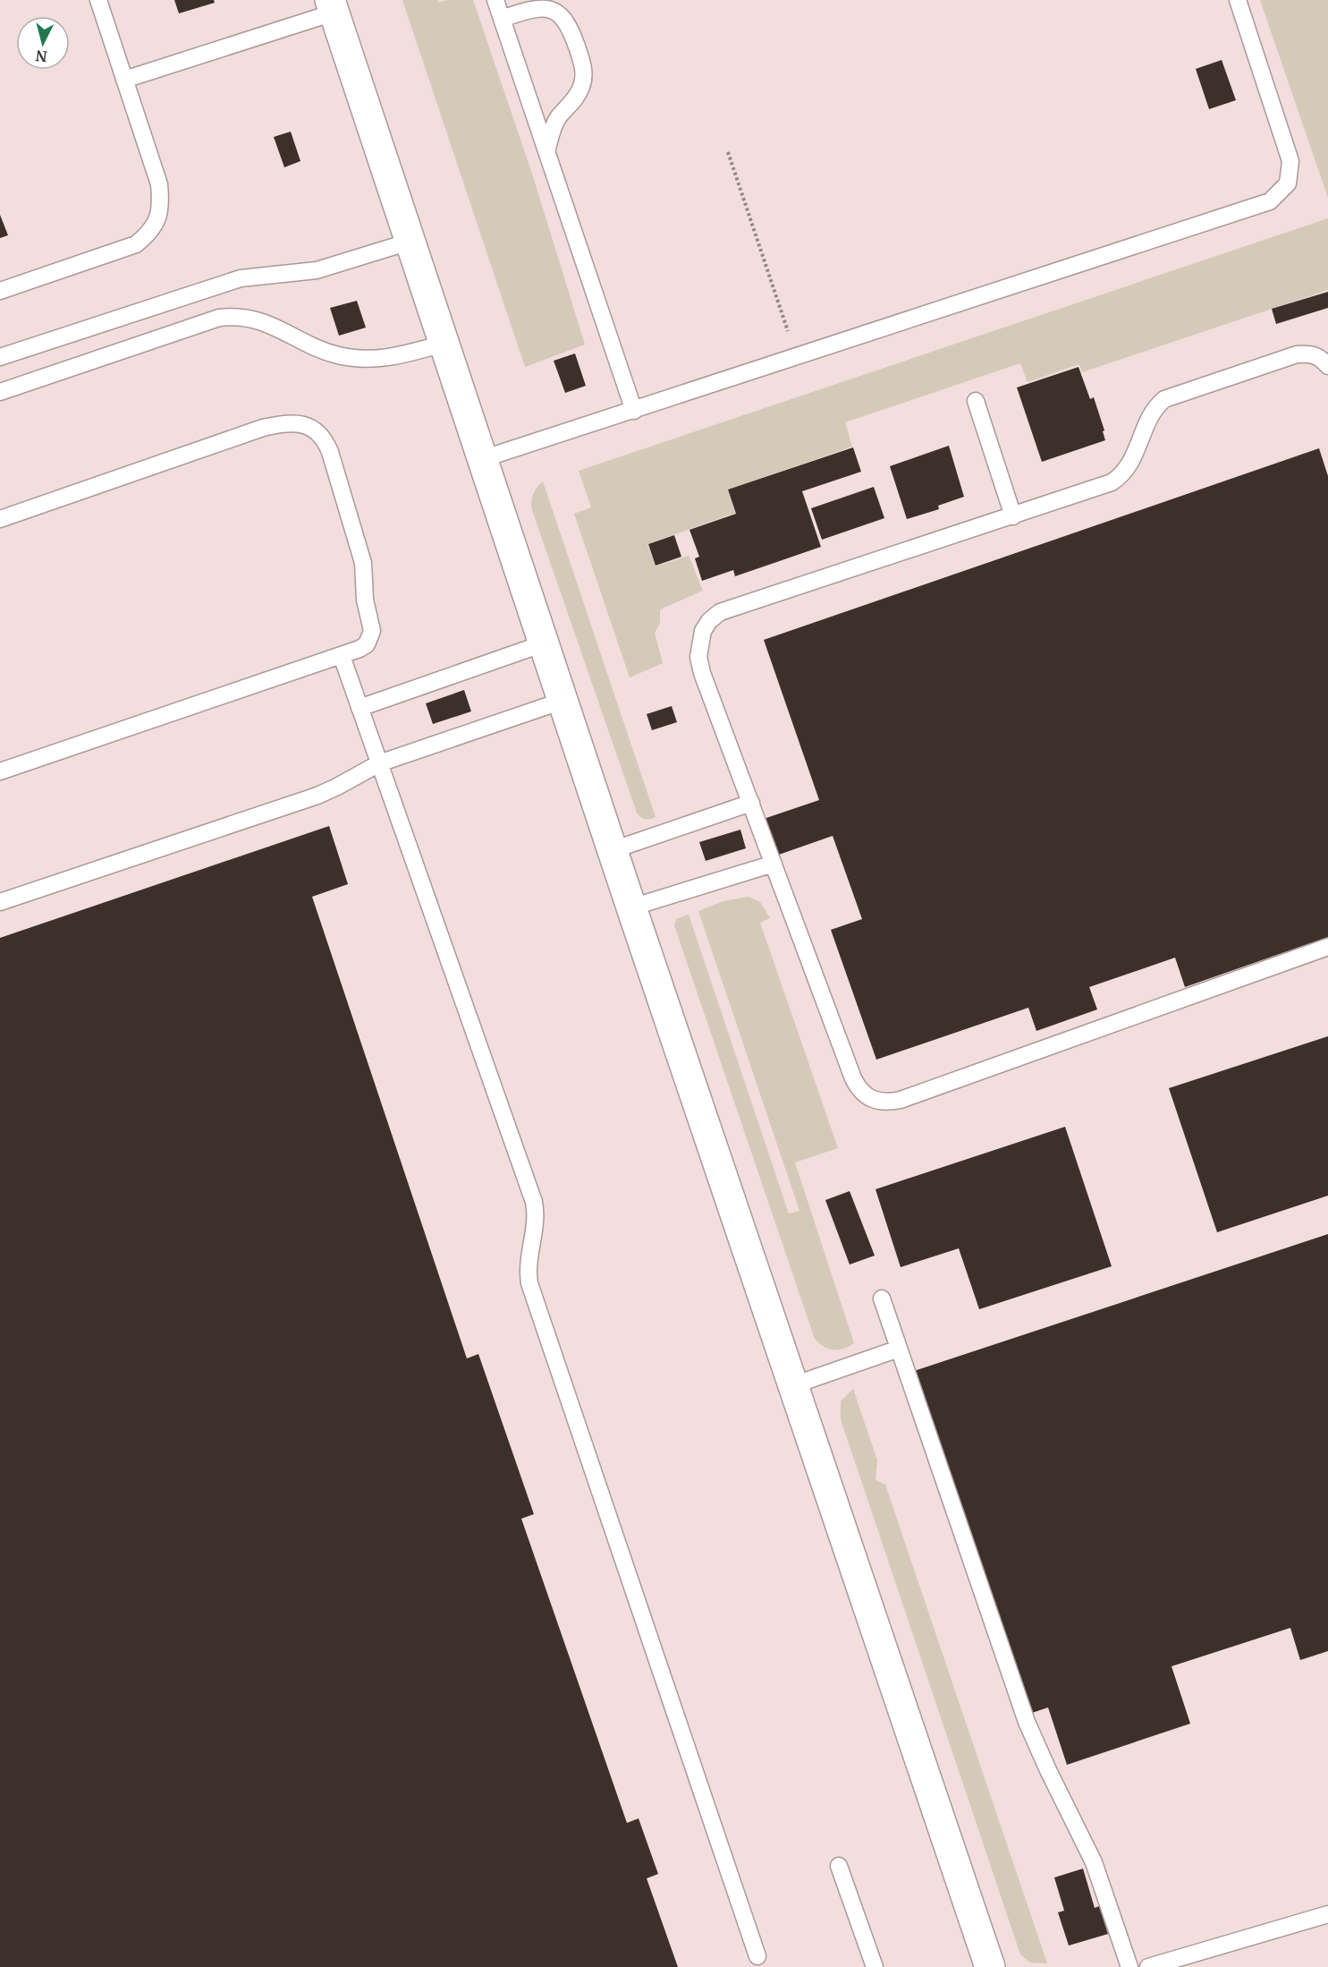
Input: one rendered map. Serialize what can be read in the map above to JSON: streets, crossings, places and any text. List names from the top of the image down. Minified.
{"north":"bottom"}
